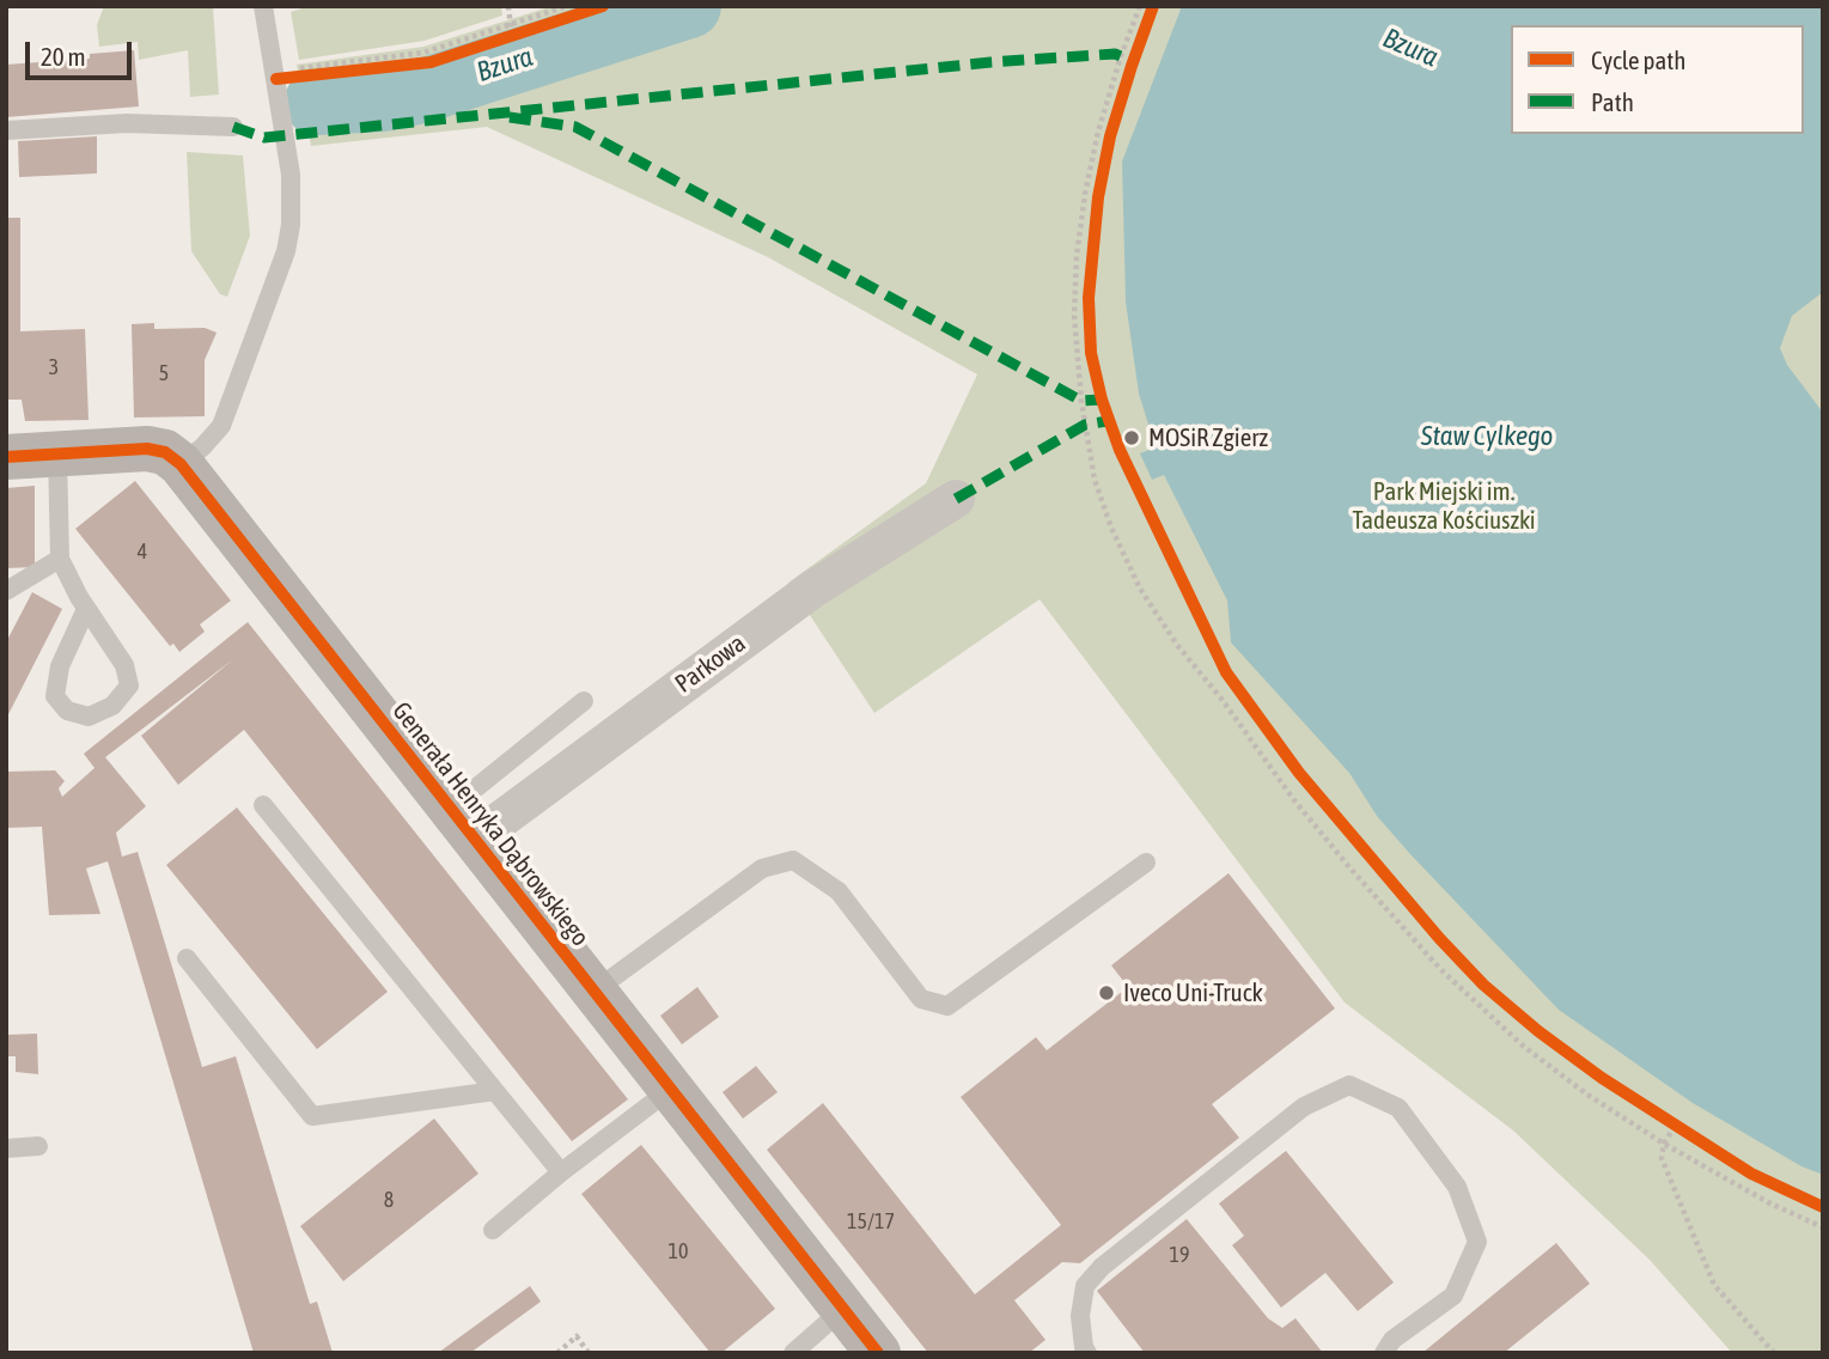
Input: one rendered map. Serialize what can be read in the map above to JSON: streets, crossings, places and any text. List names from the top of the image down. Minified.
{"streets":{"street":["Parkowa","Generała Henryka Dąbrowskiego"]},"crossings":[["Parkowa","Generała Henryka Dąbrowskiego"]],"water":["Bzura","Staw Cylkego"],"parks":["Park Miejski im. Tadeusza Kościuszki"],"places":["MOSiR Zgierz","Iveco Uni-Truck"],"house_numbers":["3","5","4","8","15/17","10","19"],"legend":["Cycle path","Path"],"scale_bar":"20 m"}
